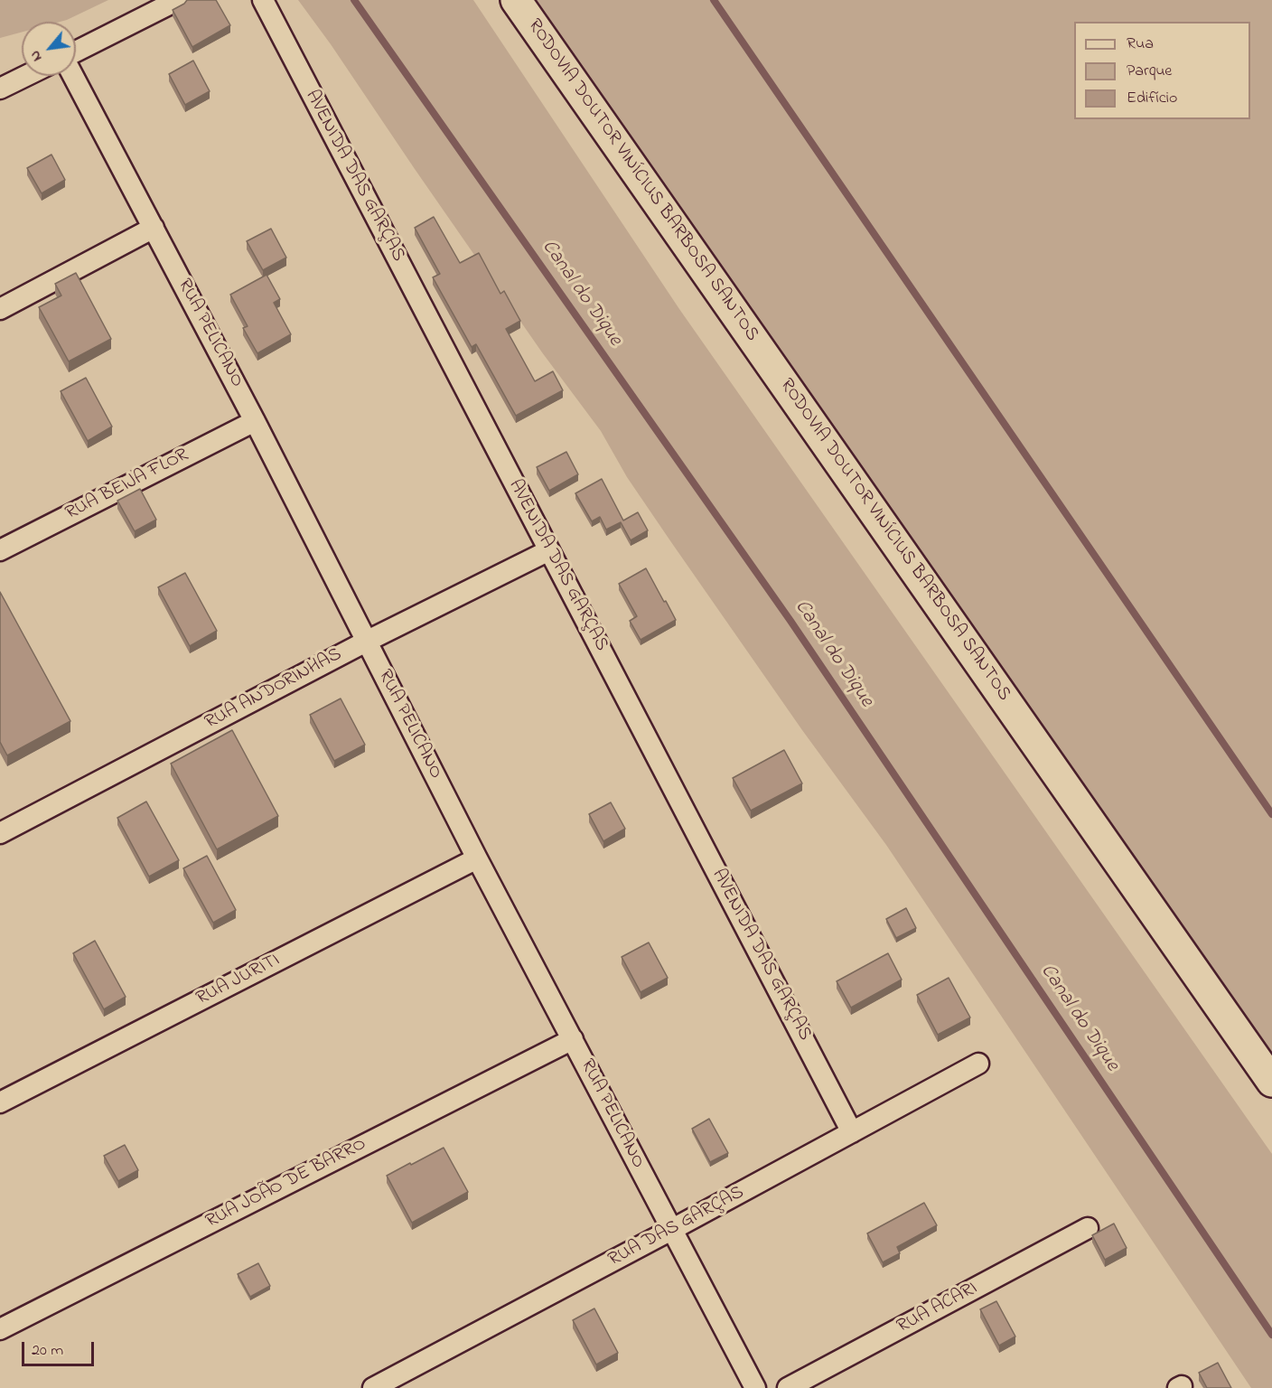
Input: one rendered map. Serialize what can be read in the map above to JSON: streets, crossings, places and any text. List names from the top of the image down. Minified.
{"streets":{"main road":["RODOVIA DOUTOR VINÍCIUS BARBOSA SANTOS"],"street":["AVENIDA DAS GARÇAS","RUA PELICANO","RUA BEIJA FLOR","RUA ANDORINHAS","RUA JURITI","RUA JOÃO DE BARRO","RUA DAS GARÇAS","RUA ACARI"]},"crossings":[["AVENIDA DAS GARÇAS","RUA ANDORINHAS"],["AVENIDA DAS GARÇAS","RUA DAS GARÇAS"],["RUA PELICANO","RUA BEIJA FLOR"],["RUA PELICANO","RUA ANDORINHAS"],["RUA PELICANO","RUA JURITI"],["RUA PELICANO","RUA JOÃO DE BARRO"],["RUA PELICANO","RUA DAS GARÇAS"]],"water":["Canal do Dique"],"legend":["Rua","Parque","Edifício"],"scale_bar":"20 m","north":"bottom left"}
